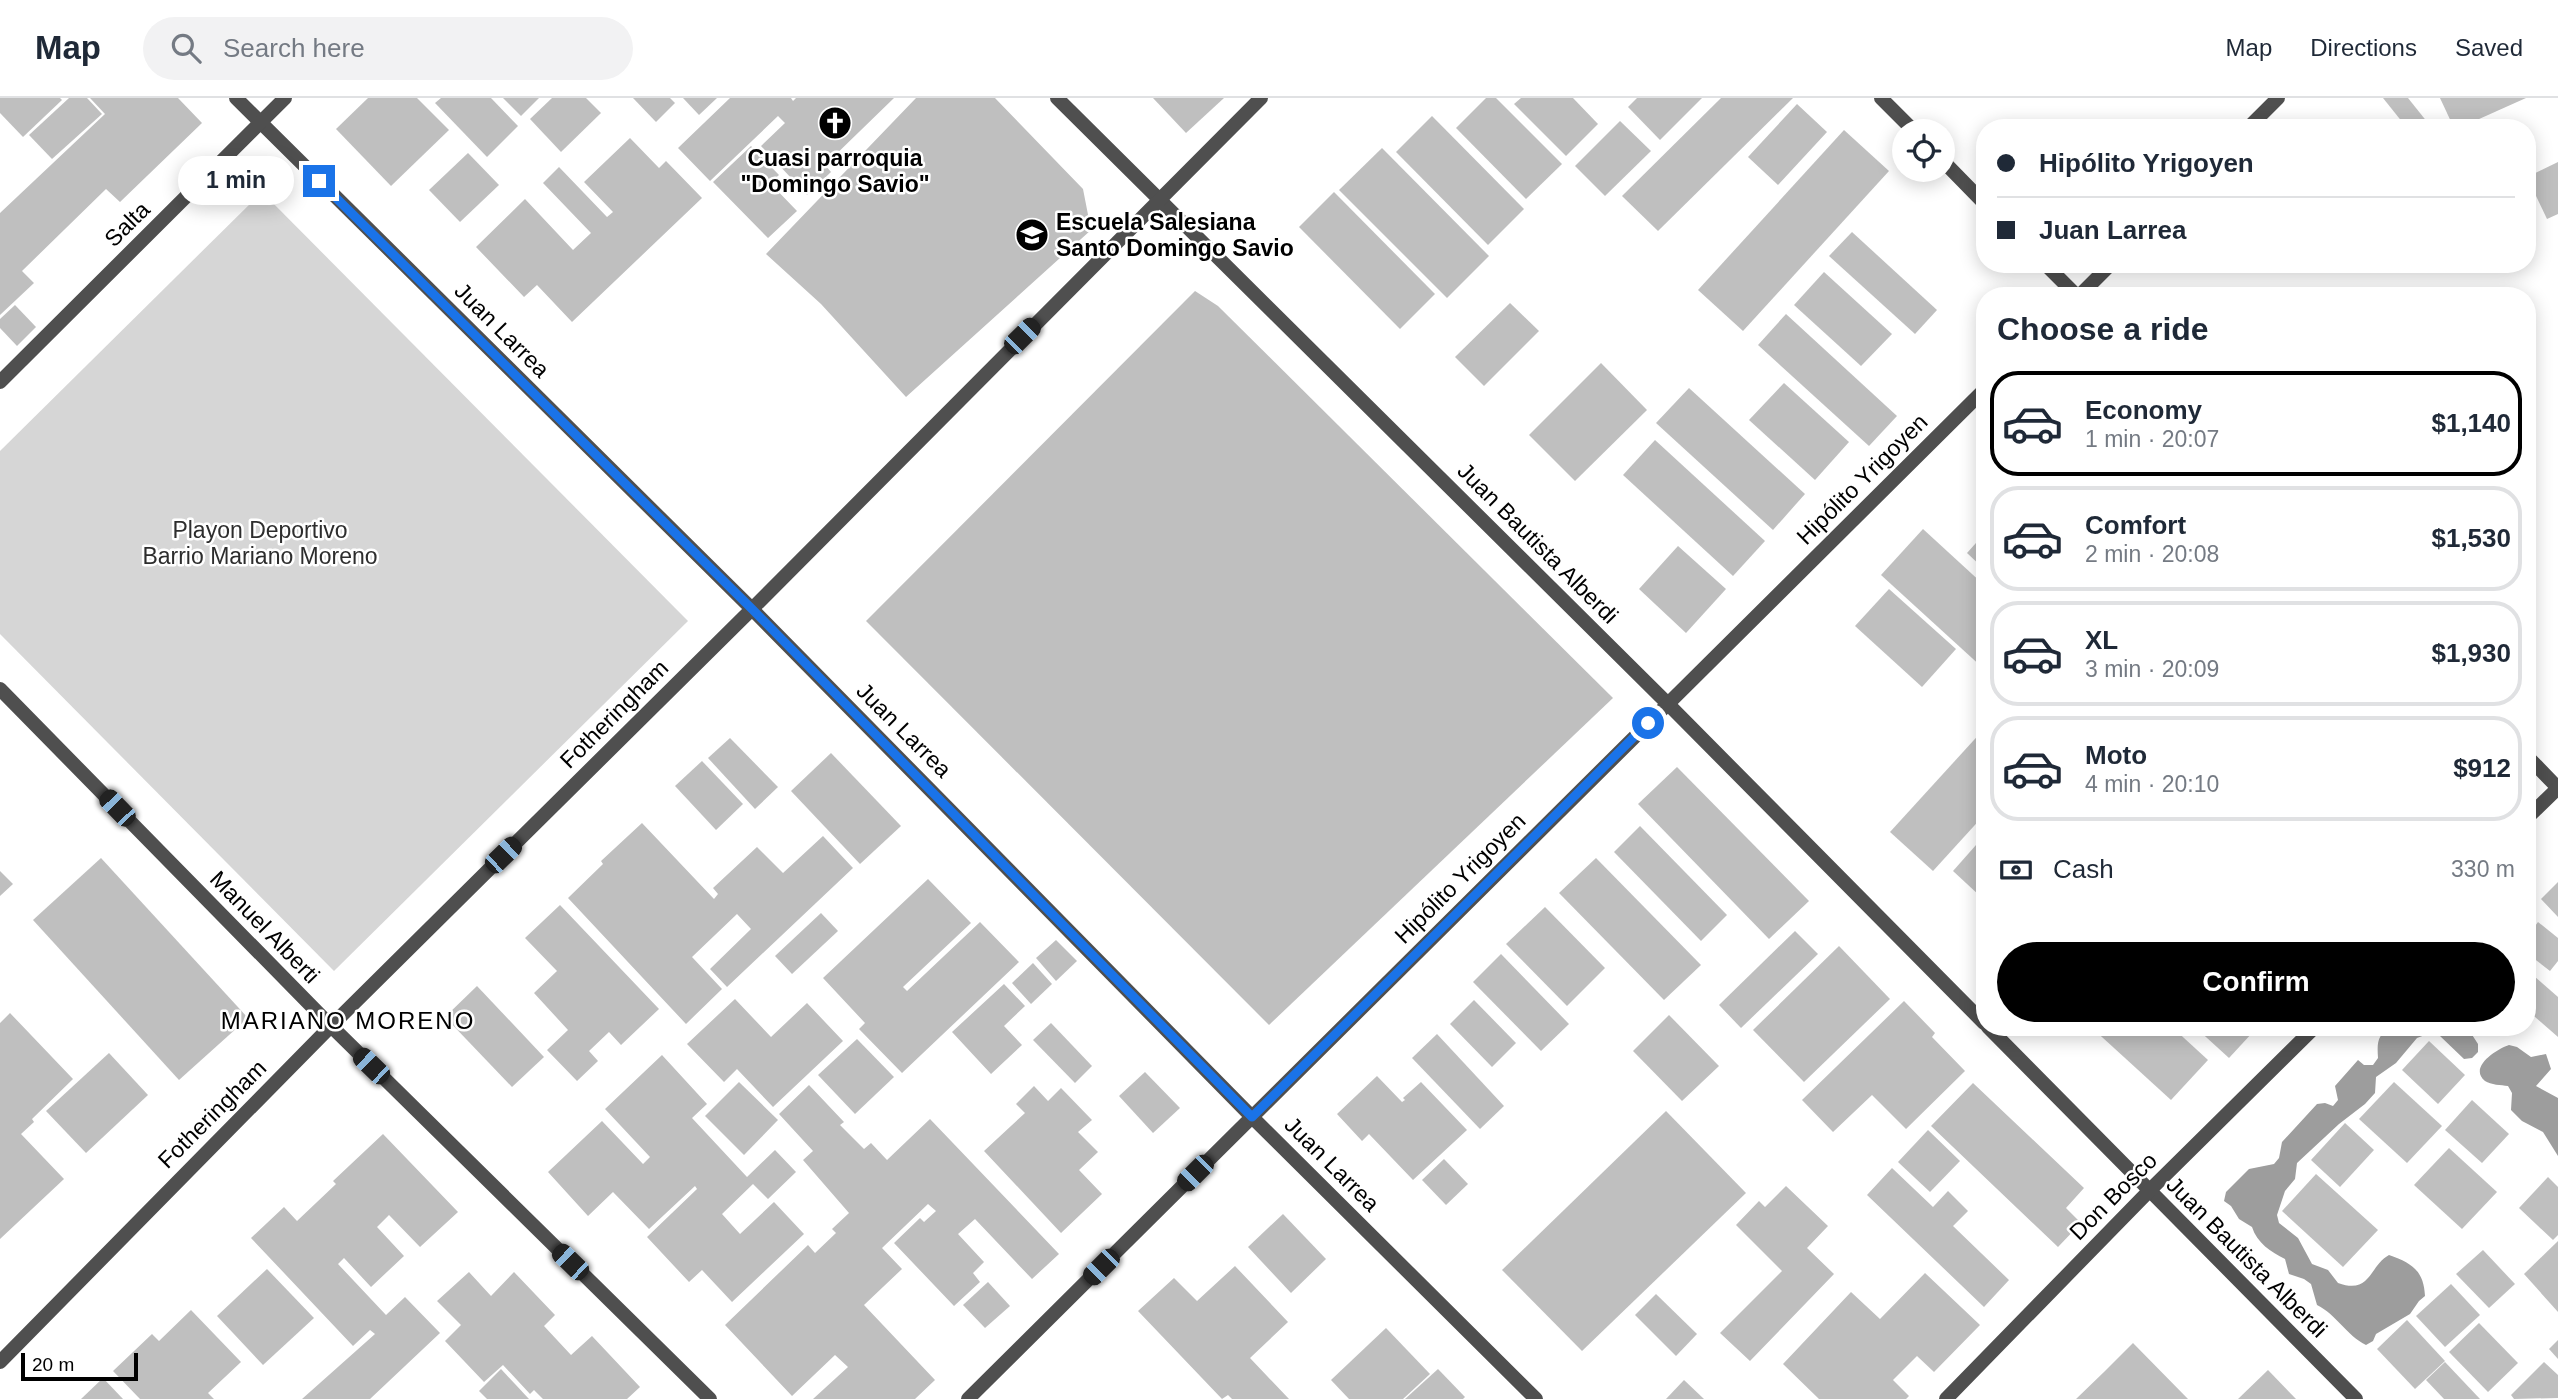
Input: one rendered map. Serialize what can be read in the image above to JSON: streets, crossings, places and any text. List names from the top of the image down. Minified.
{"streets":{"street":["Salta","Juan Larrea","Hipólito Yrigoyen","Juan Bautista Alberdi","Fotheringham","Manuel Alberti","Don Bosco"]},"crossings":[["Salta","Juan Larrea"],["Juan Larrea","Hipólito Yrigoyen"],["Juan Larrea","Fotheringham"],["Hipólito Yrigoyen","Juan Bautista Alberdi"],["Juan Bautista Alberdi","Fotheringham"],["Juan Bautista Alberdi","Don Bosco"],["Fotheringham","Manuel Alberti"]],"districts":["MARIANO MORENO"],"parks":["Playon Deportivo Barrio Mariano Moreno"],"places":{"church":["Cuasi parroquia \"Domingo Savio\""],"school or university":["Escuela Salesiana Santo Domingo Savio"]},"scale_bar":"20 m","page":{"header":"Map","search":"Search here","nav":["Map","Directions","Saved"],"banner":["Hipólito Yrigoyen","Juan Larrea"],"bubble":"1 min","heading":"Choose a ride","list":[{"name":"Economy","note":"1 min · 20:07","value":"$1,140"},{"name":"Comfort","note":"2 min · 20:08","value":"$1,530"},{"name":"XL","note":"3 min · 20:09","value":"$1,930"},{"name":"Moto","note":"4 min · 20:10","value":"$912"}],"pay":["Cash","330 m"],"buttons":"Confirm","scale":"20 m"}}
